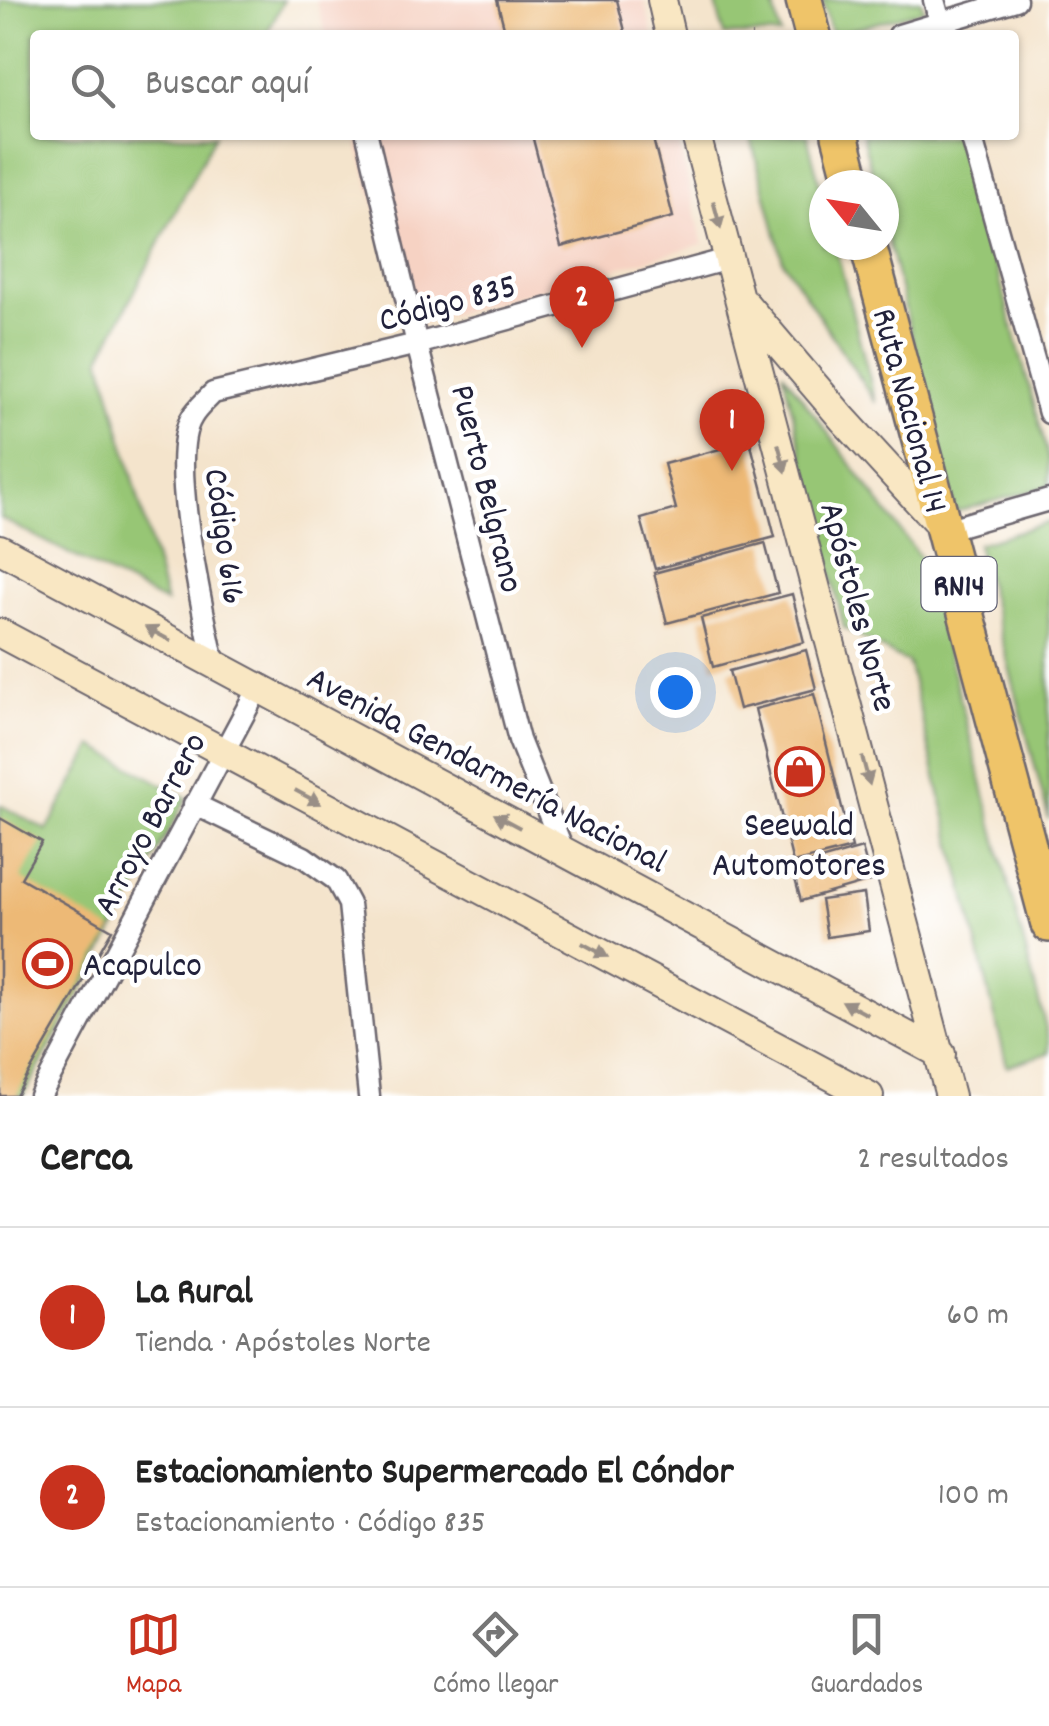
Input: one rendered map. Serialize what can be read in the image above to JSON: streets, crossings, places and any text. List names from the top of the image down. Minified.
{"streets":{"highway":["Ruta Nacional 14","RN14"],"street":["Código 835","Puerto Belgrano","Código 616","Apóstoles Norte","Avenida Gendarmería Nacional","Arroyo Barrero"]},"crossings":[["Código 835","Puerto Belgrano"],["Código 835","Código 616"],["Código 835","Apóstoles Norte"],["Puerto Belgrano","Avenida Gendarmería Nacional"],["Código 616","Avenida Gendarmería Nacional"],["Apóstoles Norte","Avenida Gendarmería Nacional"],["Avenida Gendarmería Nacional","Arroyo Barrero"]],"one_way":["Apóstoles Norte"],"places":{"shop":["Seewald Automotores"],"sports":["Acapulco"]},"north":"top left","page":{"search":"Buscar aquí","pins":["2","1"],"heading":["Cerca","2 resultados"],"list":[{"mark":"1","name":"La Rural","note":"Tienda · Apóstoles Norte","value":"60 m"},{"mark":"2","name":"Estacionamiento Supermercado El Cóndor","note":"Estacionamiento · Código 835","value":"100 m"}],"nav":["Mapa","Cómo llegar","Guardados"]}}
